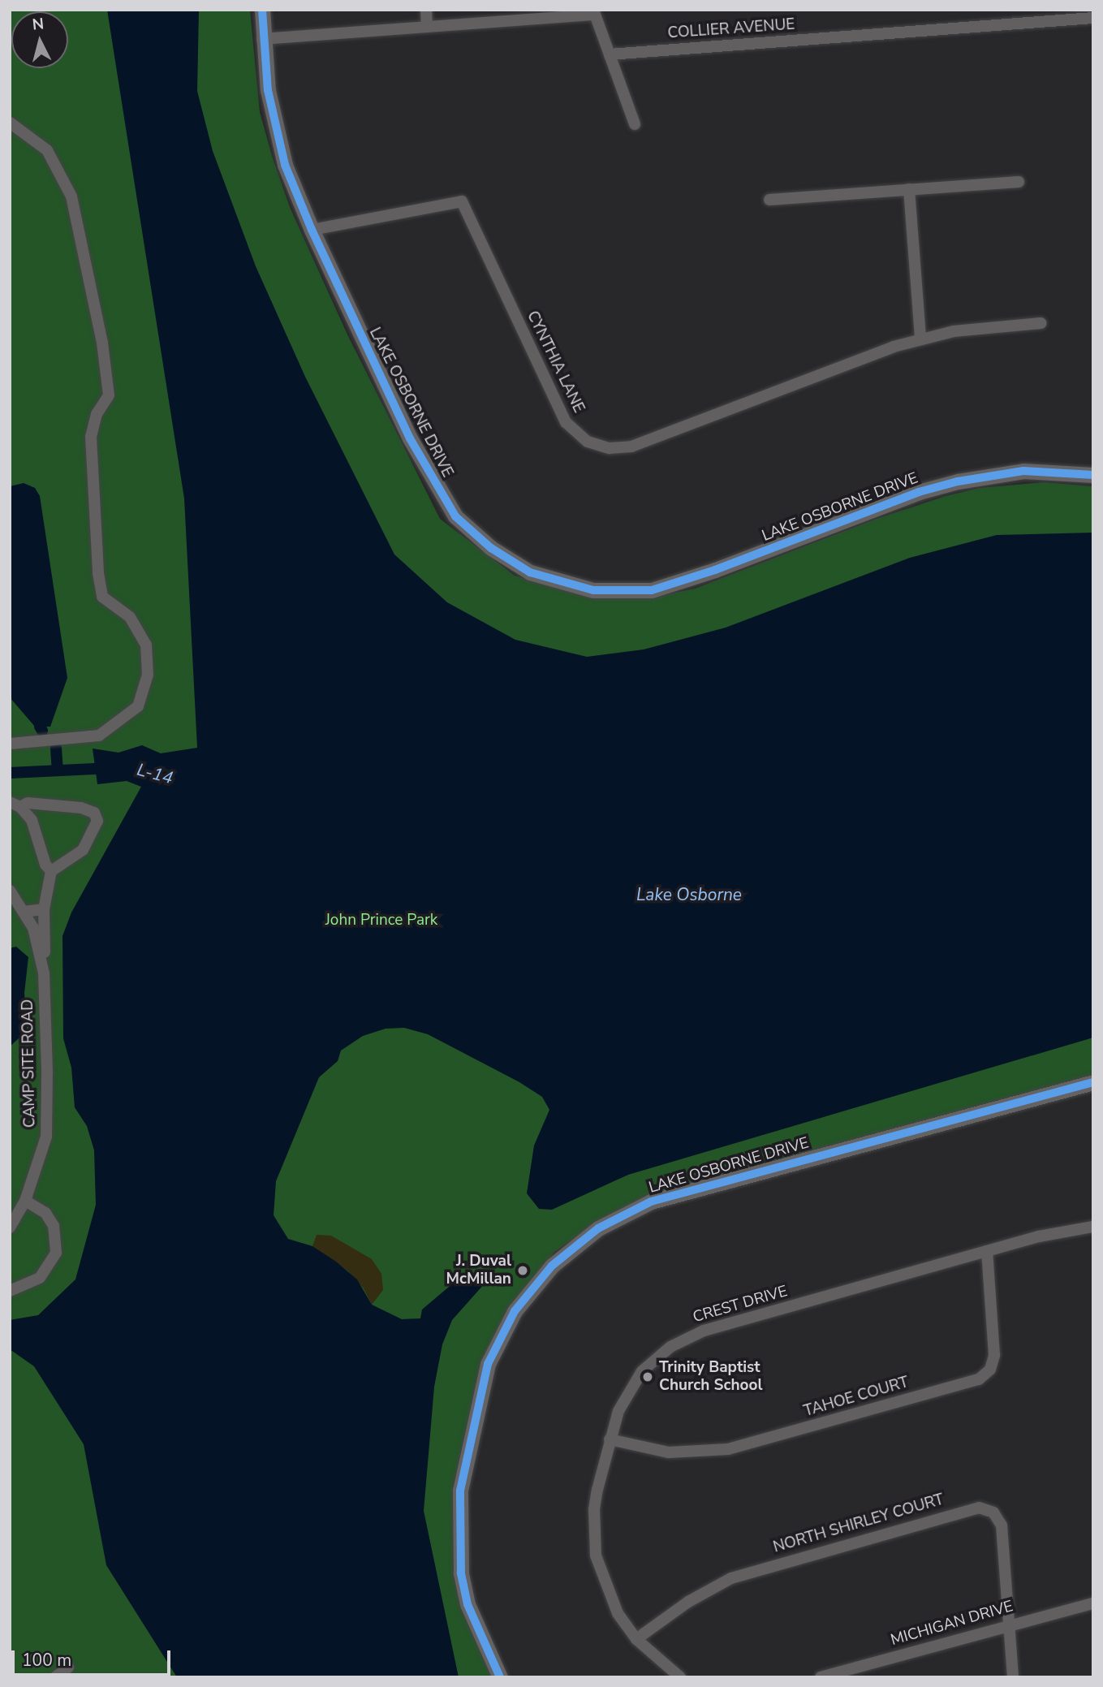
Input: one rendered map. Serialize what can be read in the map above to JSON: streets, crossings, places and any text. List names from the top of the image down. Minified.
{"streets":{"street":["COLLIER AVENUE","CYNTHIA LANE","LAKE OSBORNE DRIVE","CAMP SITE ROAD","CREST DRIVE","TAHOE COURT","NORTH SHIRLEY COURT","MICHIGAN DRIVE"]},"crossings":[["CYNTHIA LANE","LAKE OSBORNE DRIVE"],["CREST DRIVE","TAHOE COURT"],["CREST DRIVE","NORTH SHIRLEY COURT"],["NORTH SHIRLEY COURT","MICHIGAN DRIVE"]],"water":["L-14","Lake Osborne"],"parks":["John Prince Park"],"places":["J. Duval McMillan","Trinity Baptist Church School"],"scale_bar":"100 m","north":"top"}
